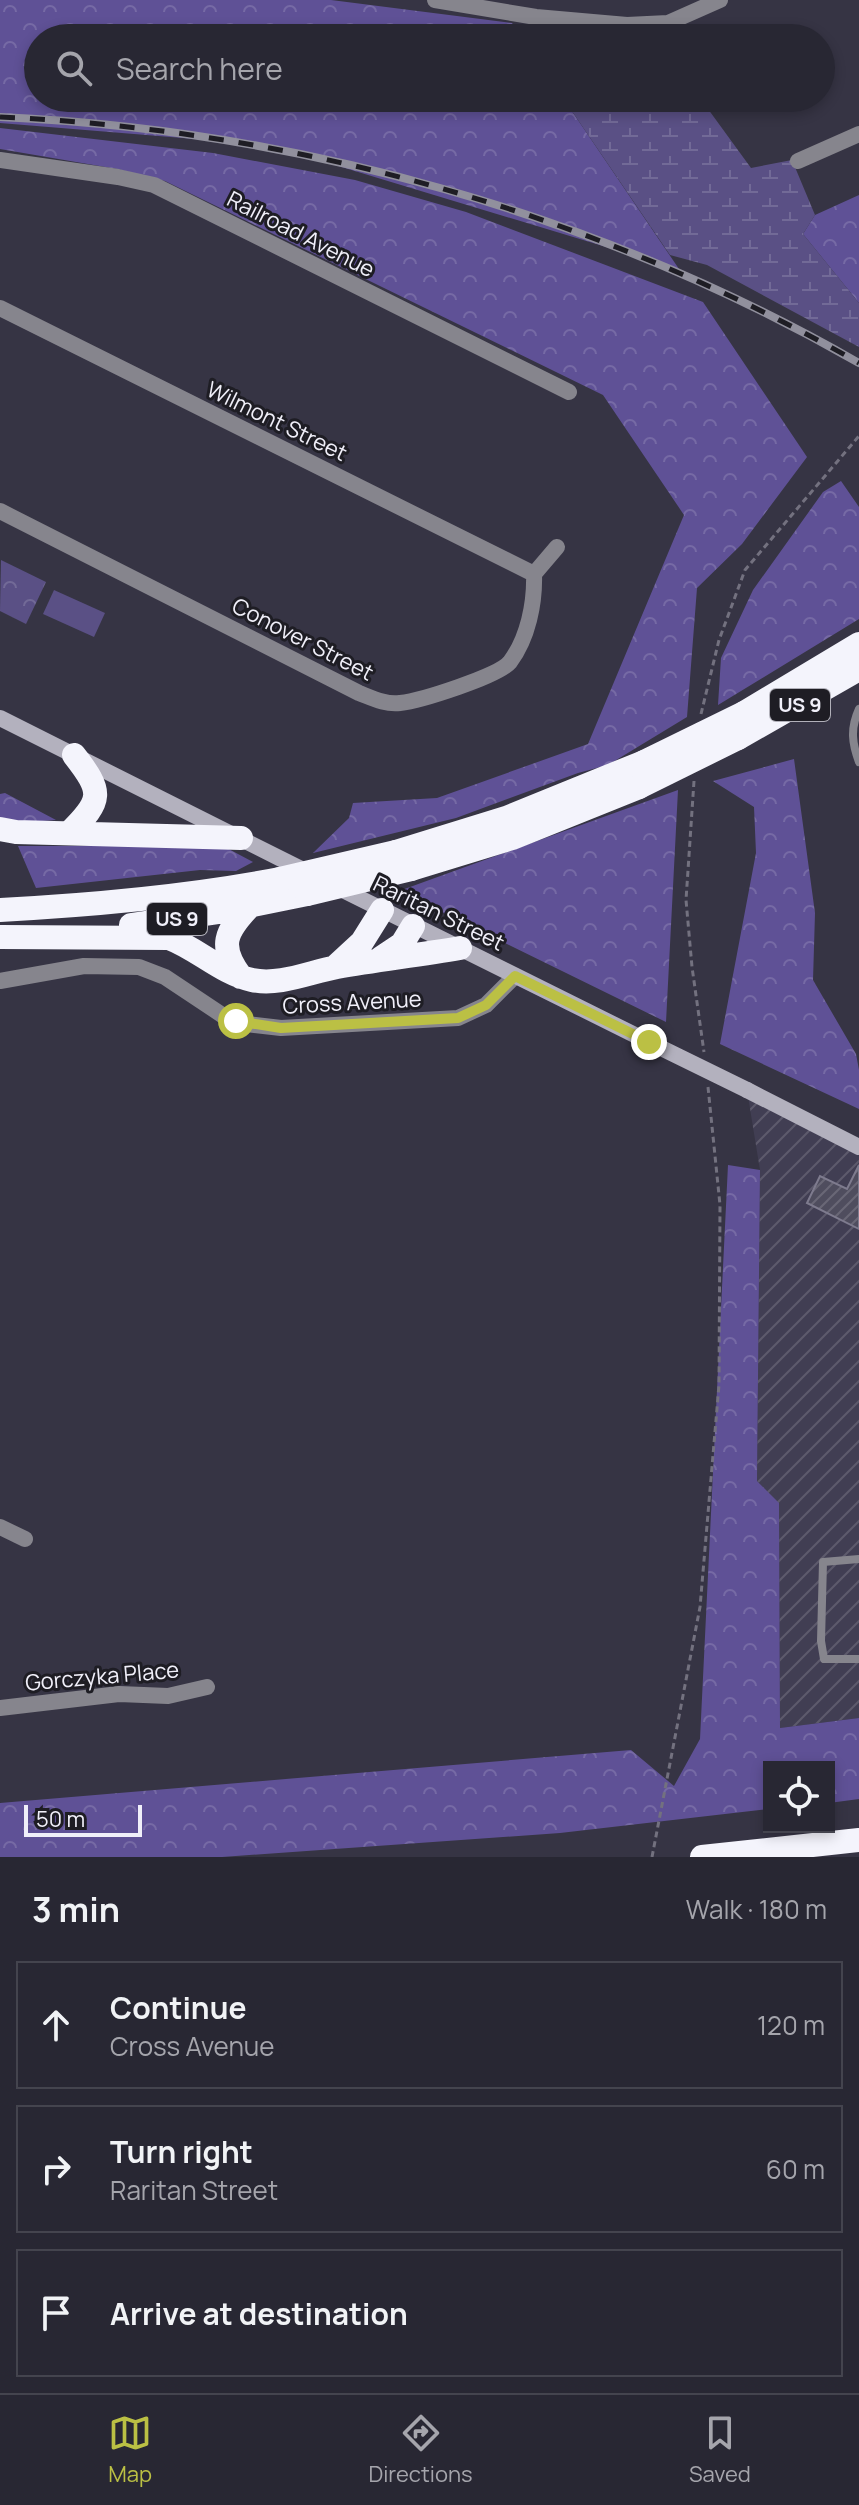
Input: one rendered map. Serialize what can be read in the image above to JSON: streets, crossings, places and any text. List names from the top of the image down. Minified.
{"streets":{"highway":["US 9"],"street":["Railroad Avenue","Wilmont Street","Conover Street","Raritan Street","Cross Avenue","Gorczyka Place"]},"crossings":[["Wilmont Street","Conover Street"],["Raritan Street","Cross Avenue"]],"scale_bar":"50 m","page":{"search":"Search here","scale":"50 m","heading":["3 min","Walk · 180 m"],"list":[["Continue","Cross Avenue","120 m"],["Turn right","Raritan Street","60 m"],"Arrive at destination"],"nav":["Map","Directions","Saved"]}}
